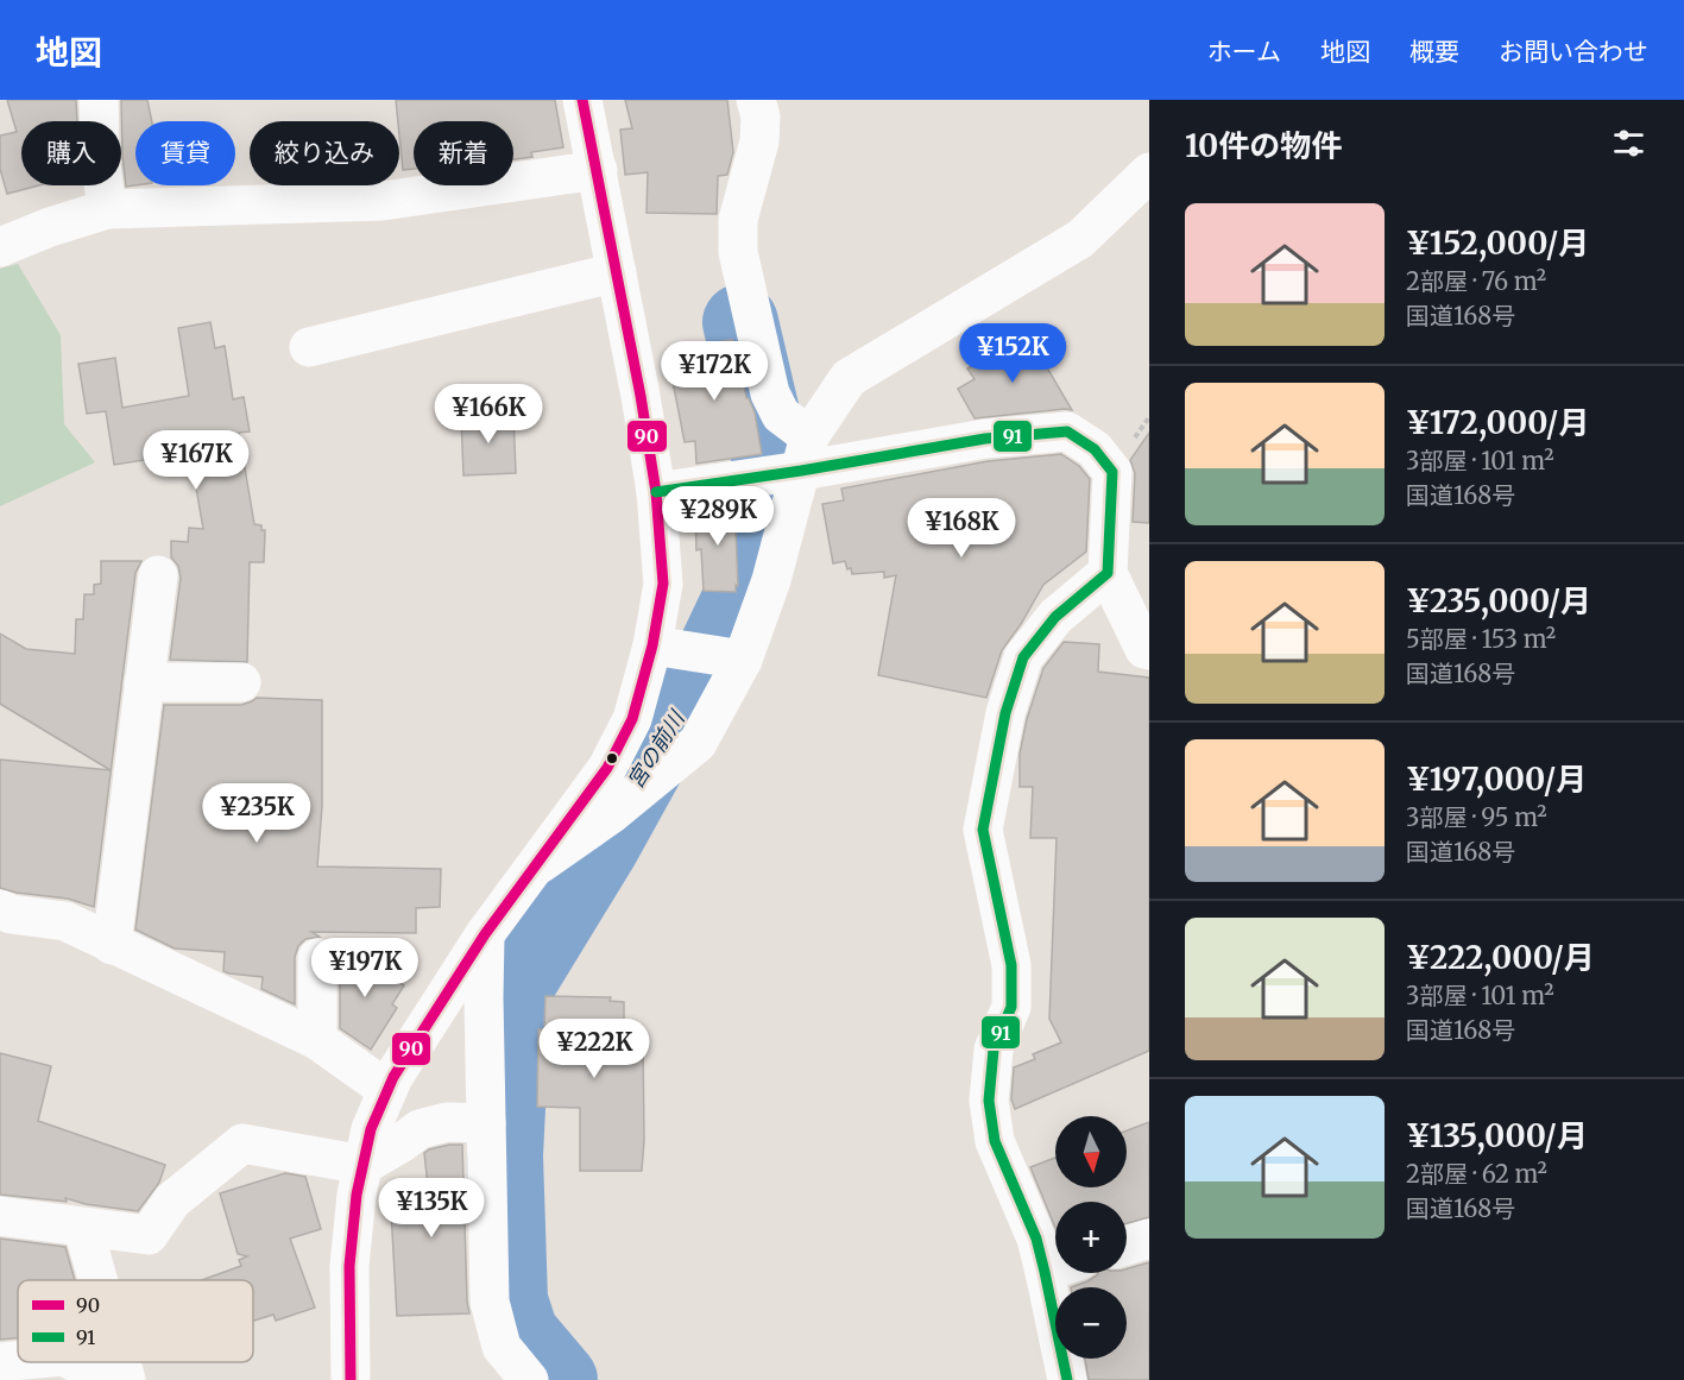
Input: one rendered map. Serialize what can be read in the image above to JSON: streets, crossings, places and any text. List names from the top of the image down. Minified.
{"water":["宮の前川"],"lines":["transit line 90","transit line 91"],"legend":["90","91"],"north":"bottom","page":{"header":"地図","nav":["ホーム","地図","概要","お問い合わせ"],"heading":"10件の物件","chip":["購入","賃貸","絞り込み","新着"],"list":[{"name":"¥152,000/月","note":"2部屋 · 76 m² · 国道168号"},{"name":"¥172,000/月","note":"3部屋 · 101 m² · 国道168号"},{"name":"¥235,000/月","note":"5部屋 · 153 m² · 国道168号"},{"name":"¥197,000/月","note":"3部屋 · 95 m² · 国道168号"},{"name":"¥222,000/月","note":"3部屋 · 101 m² · 国道168号"},{"name":"¥135,000/月","note":"2部屋 · 62 m² · 国道168号"}],"price":["¥152K","¥172K","¥166K","¥167K","¥289K","¥168K","¥235K","¥197K","¥222K","¥135K"],"map_buttons":["+","−"]}}
